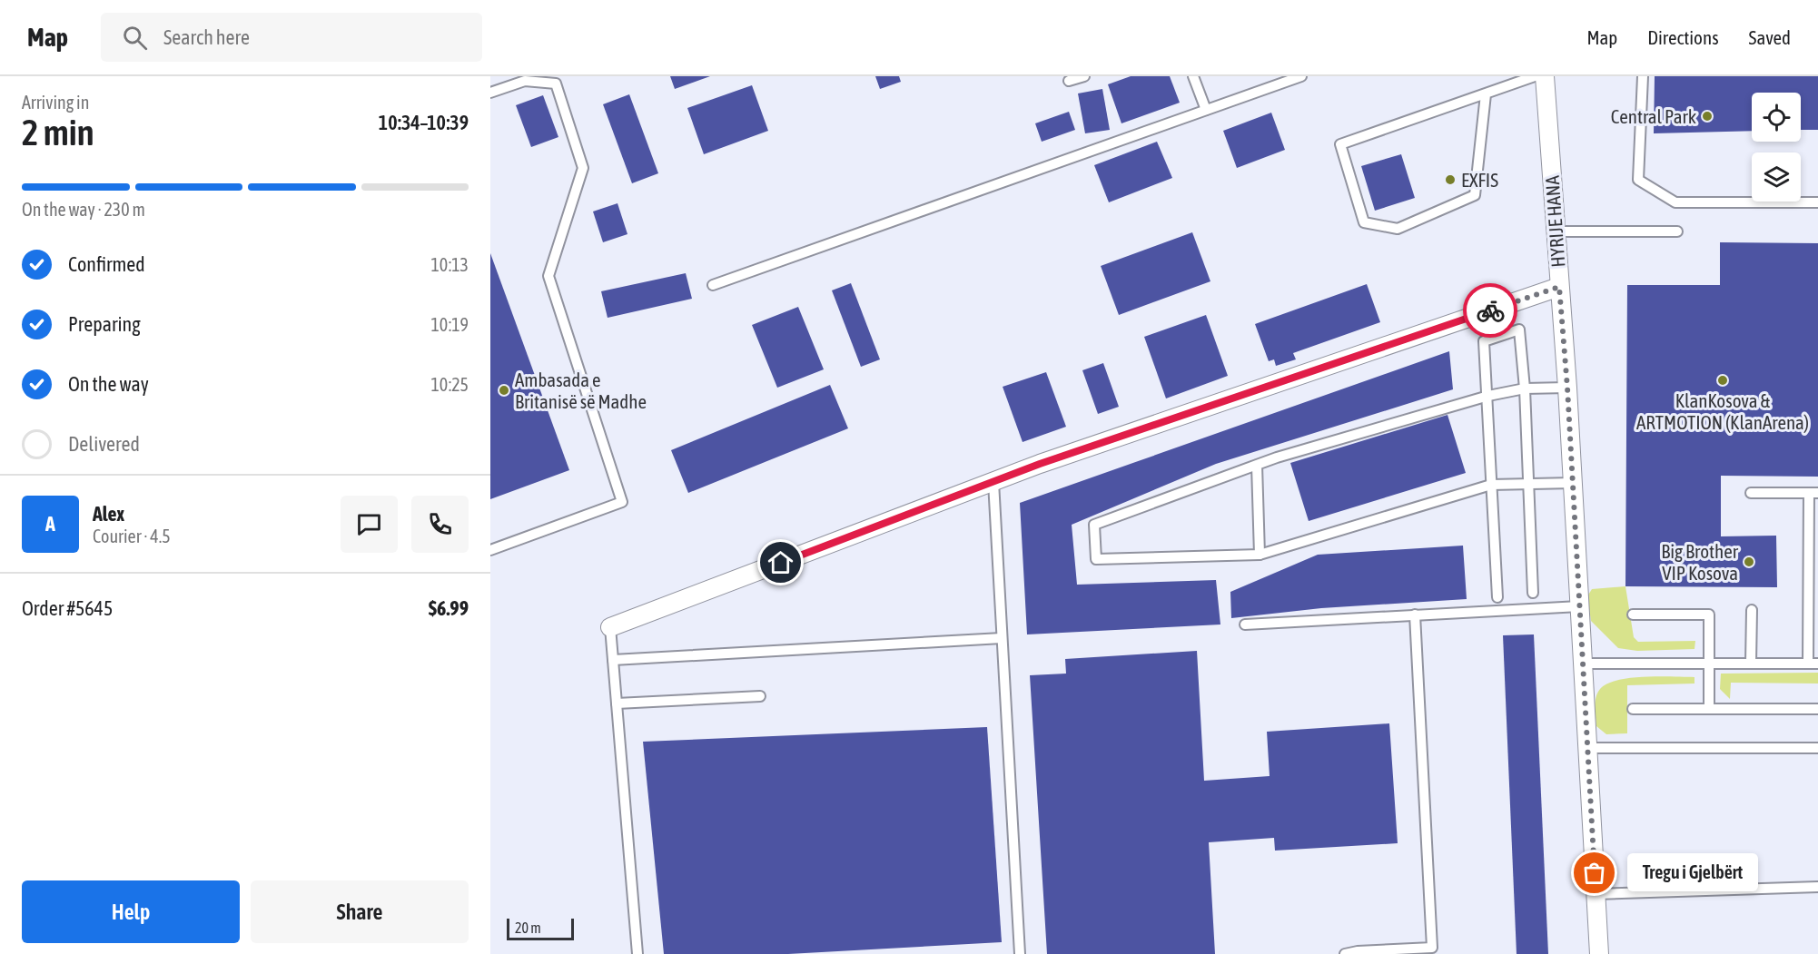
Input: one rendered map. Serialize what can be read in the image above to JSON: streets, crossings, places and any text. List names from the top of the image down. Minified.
{"streets":{"street":["HYRIJE HANA"]},"places":["Central Park","EXFIS","KlanKosova & ARTMOTION (KlanArena)","Ambasada e Britanisë së Madhe","Big Brother VIP Kosova","Tregu i Gjelbërt"],"scale_bar":"20 m","page":{"header":"Map","search":"Search here","nav":["Map","Directions","Saved"],"heading":["2 min","Arriving in","10:34–10:39"],"panel":["Alex","Courier · 4.5","Order #5645","$6.99"],"bar":"On the way · 230 m","list":[["Confirmed","10:13"],["Preparing","10:19"],["On the way","10:25"],"Delivered"],"round":"A","bubble":"Tregu i Gjelbërt","buttons":["Help","Share"],"scale":"20 m"}}
